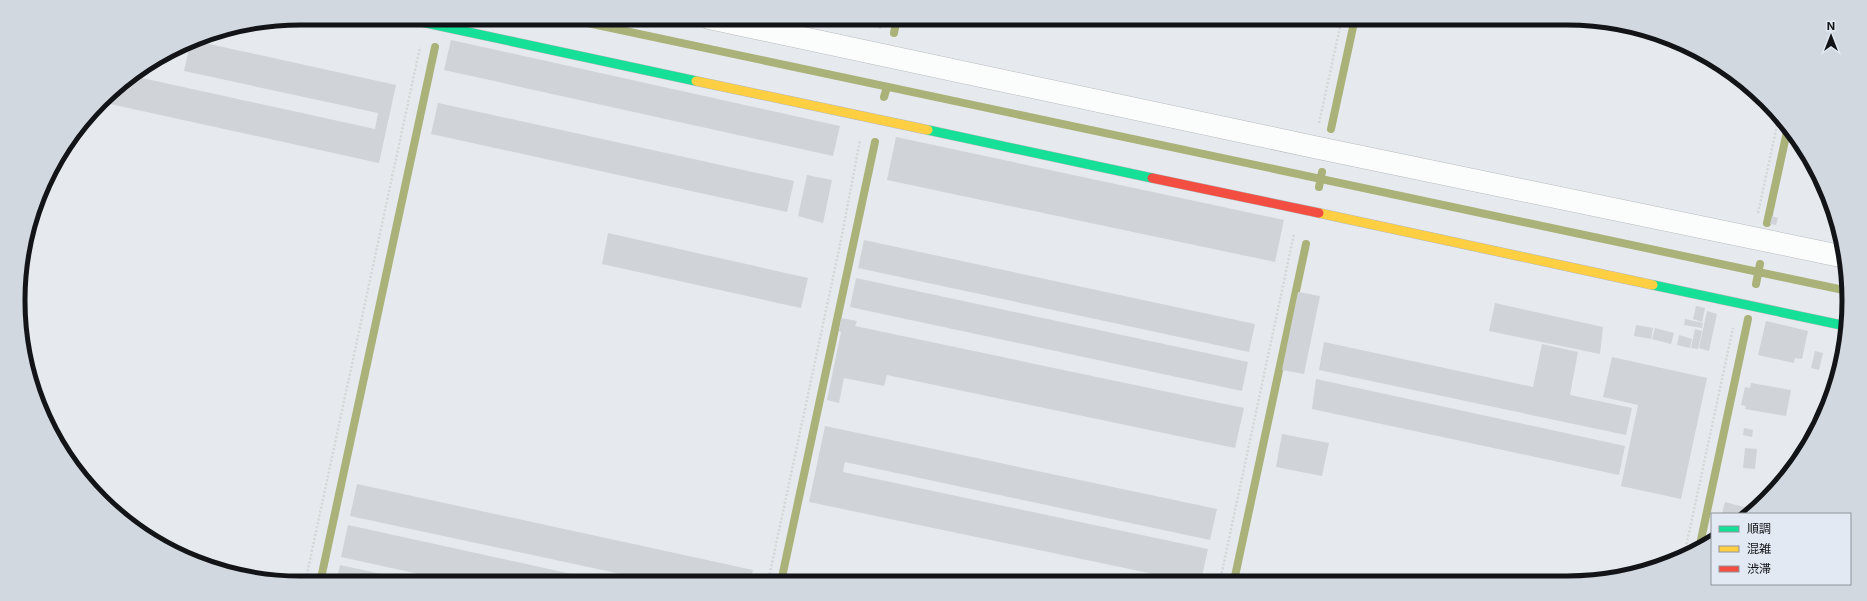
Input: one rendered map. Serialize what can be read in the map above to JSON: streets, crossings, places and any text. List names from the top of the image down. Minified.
{"legend":["順調","混雑","渋滞"],"north":"top"}
